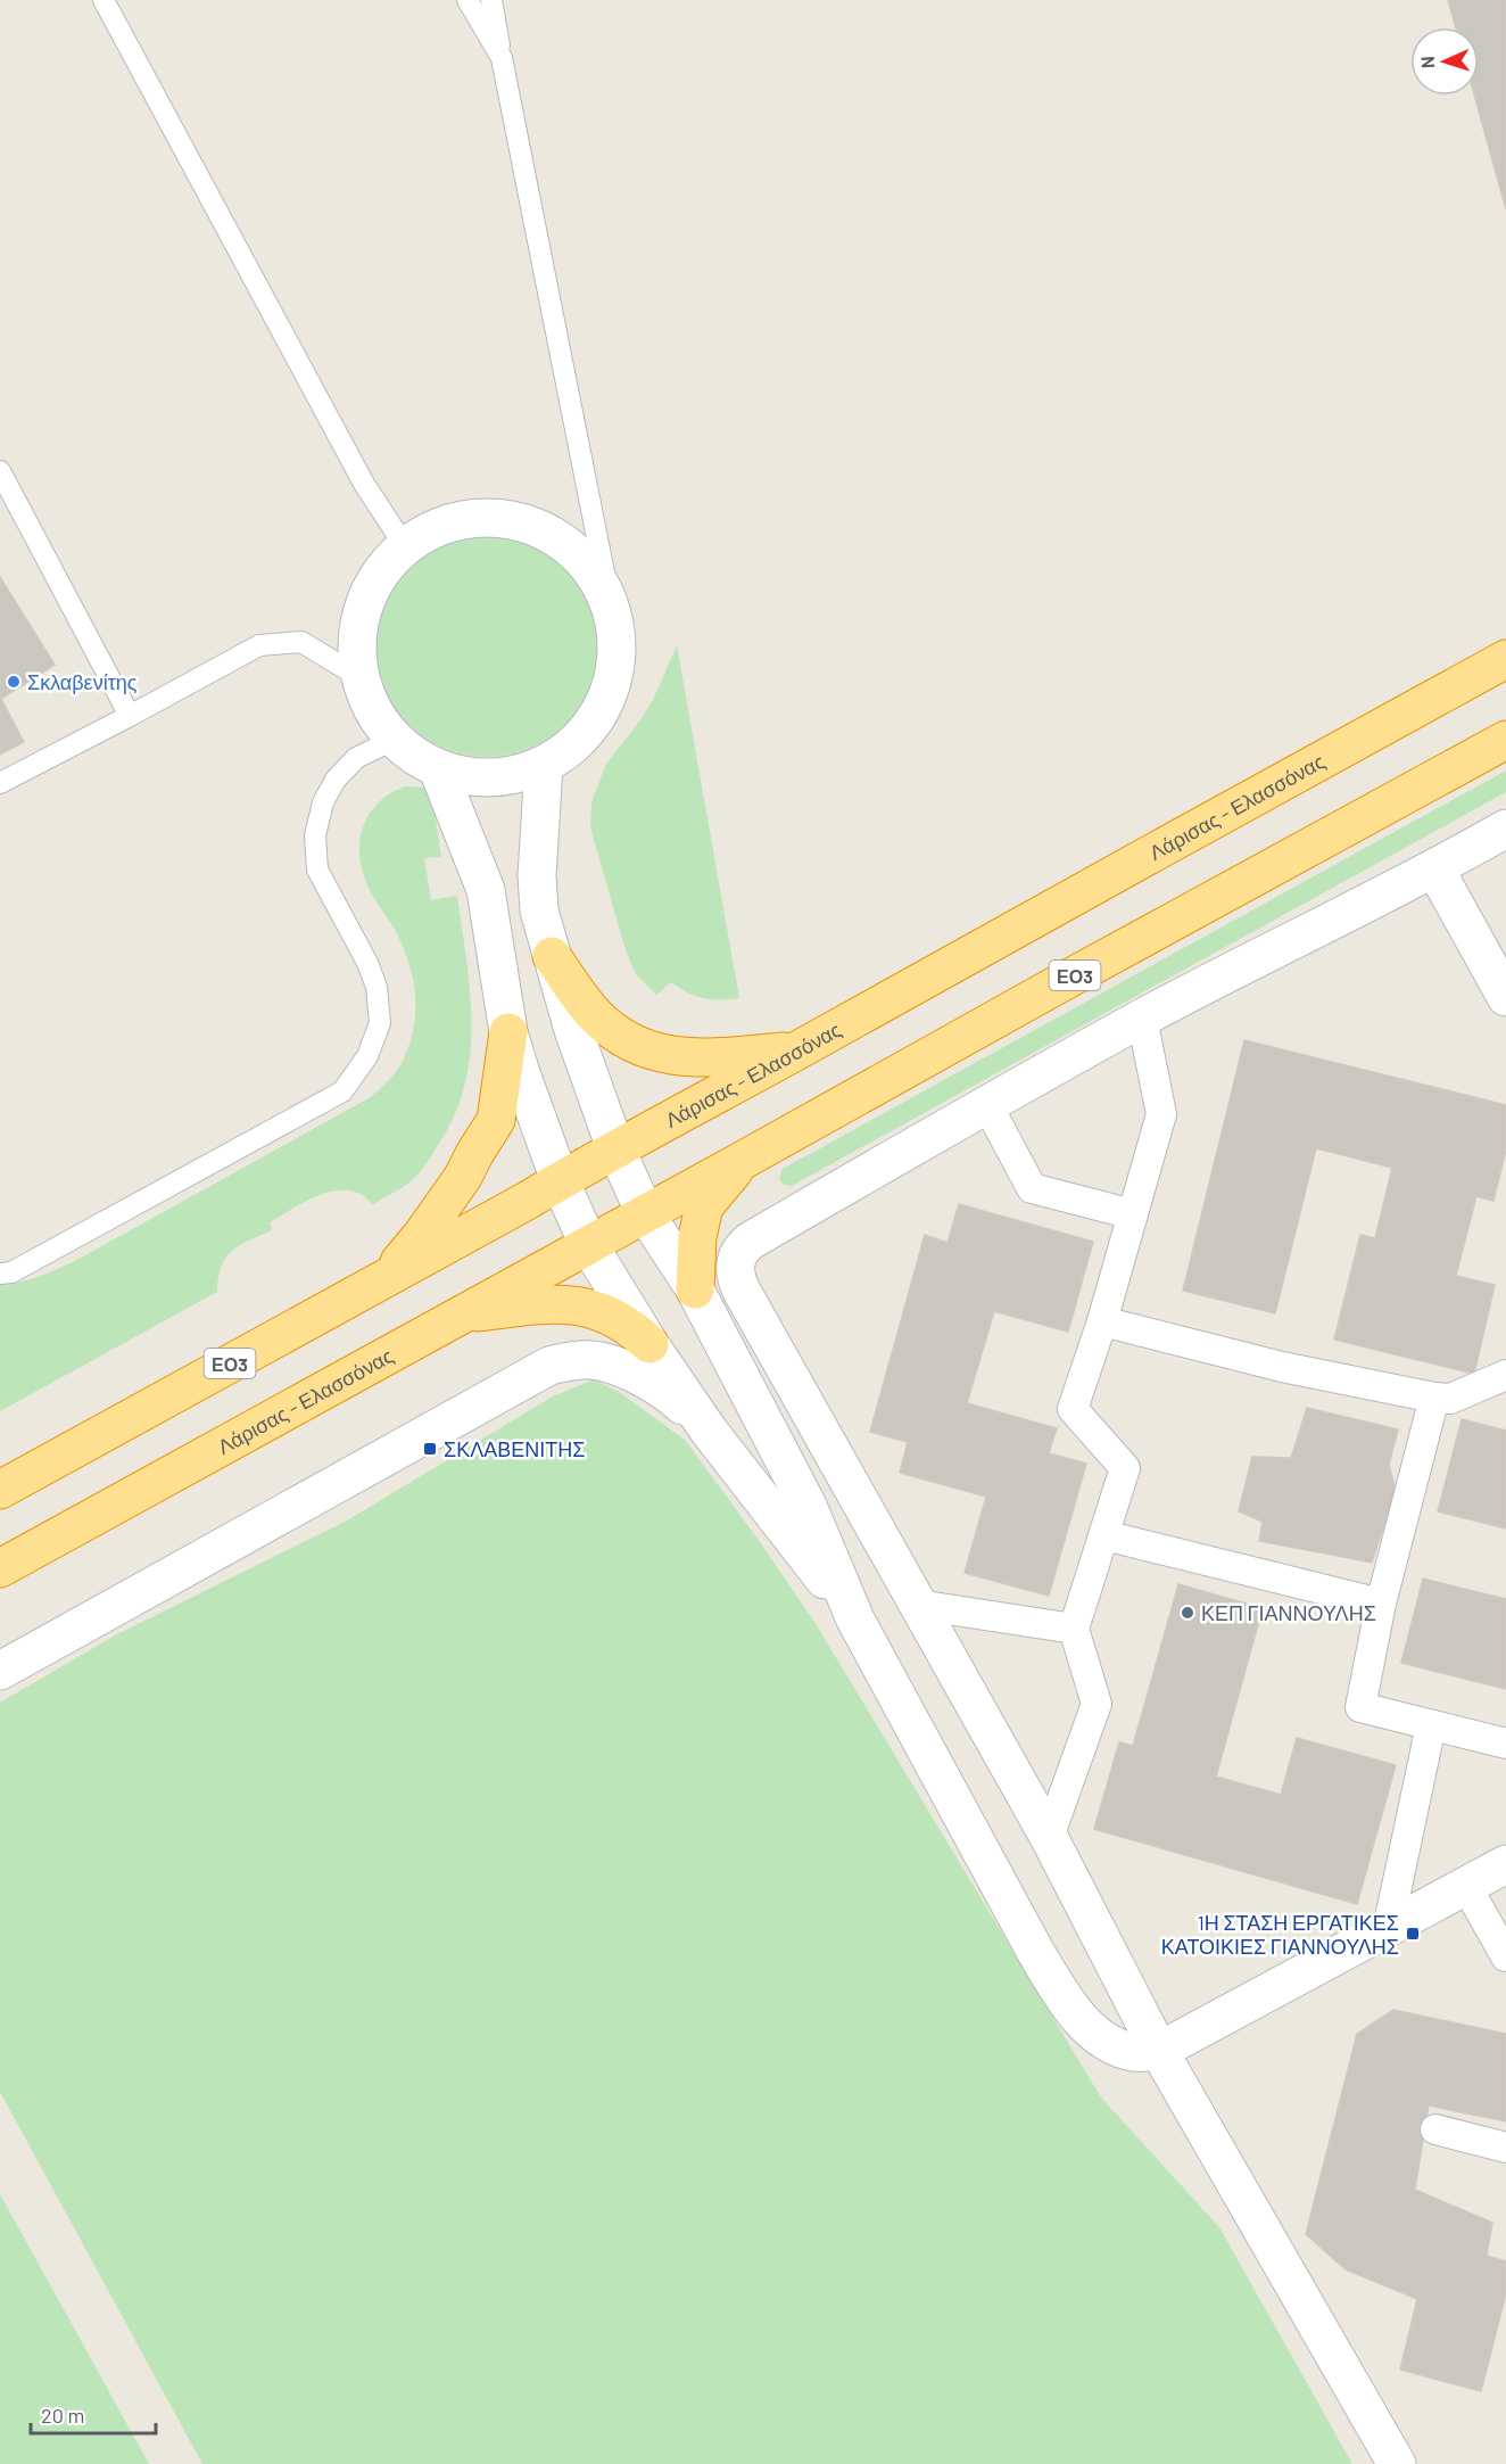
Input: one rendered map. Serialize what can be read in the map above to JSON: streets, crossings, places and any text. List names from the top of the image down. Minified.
{"streets":{"highway":["Λάρισας - Ελασσόνας","ΕΟ3"]},"places":{"other":["Σκλαβενίτης","ΚΕΠ ΓΙΑΝΝΟΥΛΗΣ"],"transit":["ΣΚΛΑΒΕΝΙΤΗΣ","1Η ΣΤΑΣΗ ΕΡΓΑΤΙΚΕΣ ΚΑΤΟΙΚΙΕΣ ΓΙΑΝΝΟΥΛΗΣ"]},"scale_bar":"20 m","north":"left"}
